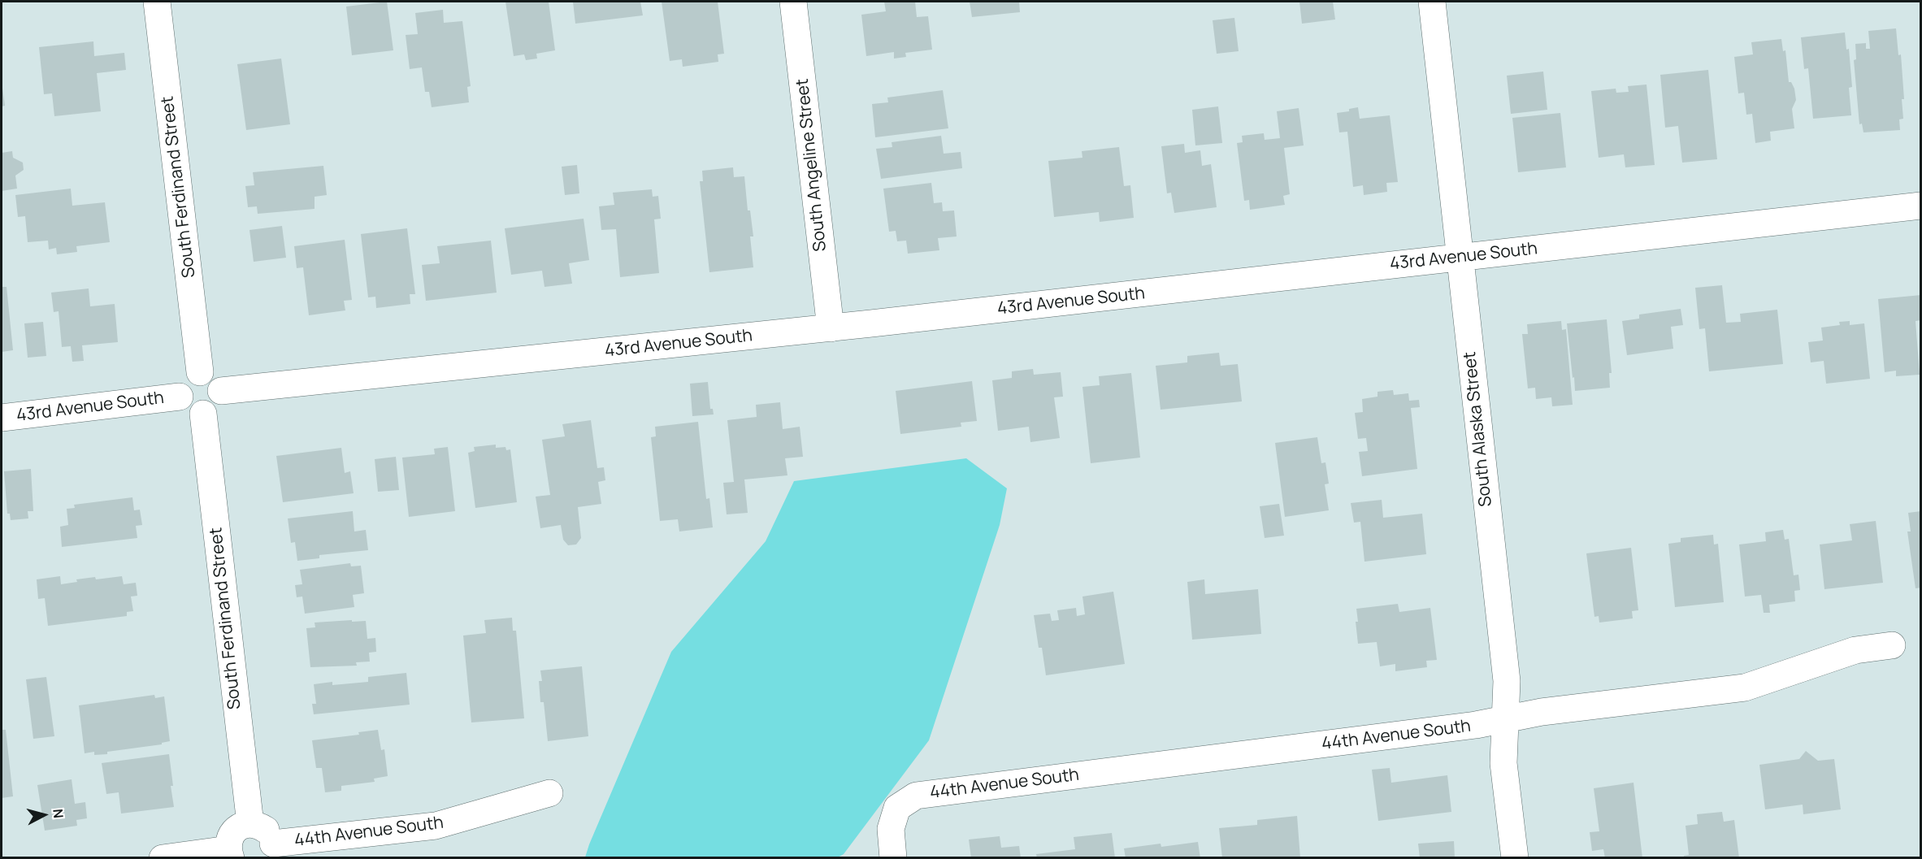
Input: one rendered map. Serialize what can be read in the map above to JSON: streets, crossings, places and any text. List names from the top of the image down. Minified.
{"streets":{"street":["South Angeline Street","South Ferdinand Street","43rd Avenue South","South Alaska Street","44th Avenue South"]},"crossings":[["South Angeline Street","43rd Avenue South"],["South Ferdinand Street","43rd Avenue South"],["43rd Avenue South","South Alaska Street"],["South Alaska Street","44th Avenue South"]],"north":"right"}
